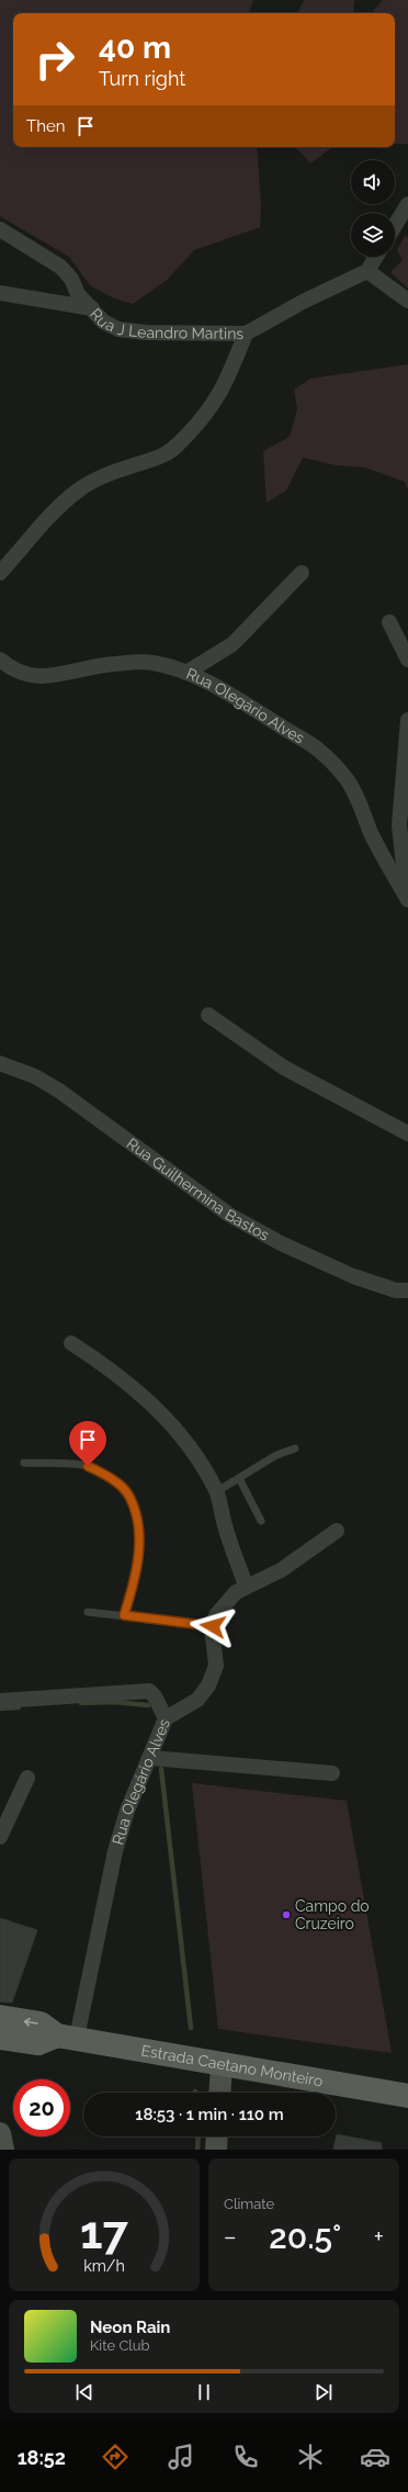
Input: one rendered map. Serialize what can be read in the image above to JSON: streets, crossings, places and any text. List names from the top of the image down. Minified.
{"streets":{"main road":["Estrada Caetano Monteiro"],"street":["Rua J Leandro Martins","Rua Olegário Alves","Rua Guilhermina Bastos"]},"crossings":[["Rua Olegário Alves","Estrada Caetano Monteiro"]],"places":["Campo do Cruzeiro"],"page":{"turn":["40 m","Turn right"],"then":"Then","limit":"20","trip":"18:53 · 1 min · 110 m","tile":"Climate","heat":["−","20.5°","+"],"song":["Neon Rain","Kite Club"],"tabs":"18:52","gauge":["17","km/h"]}}
